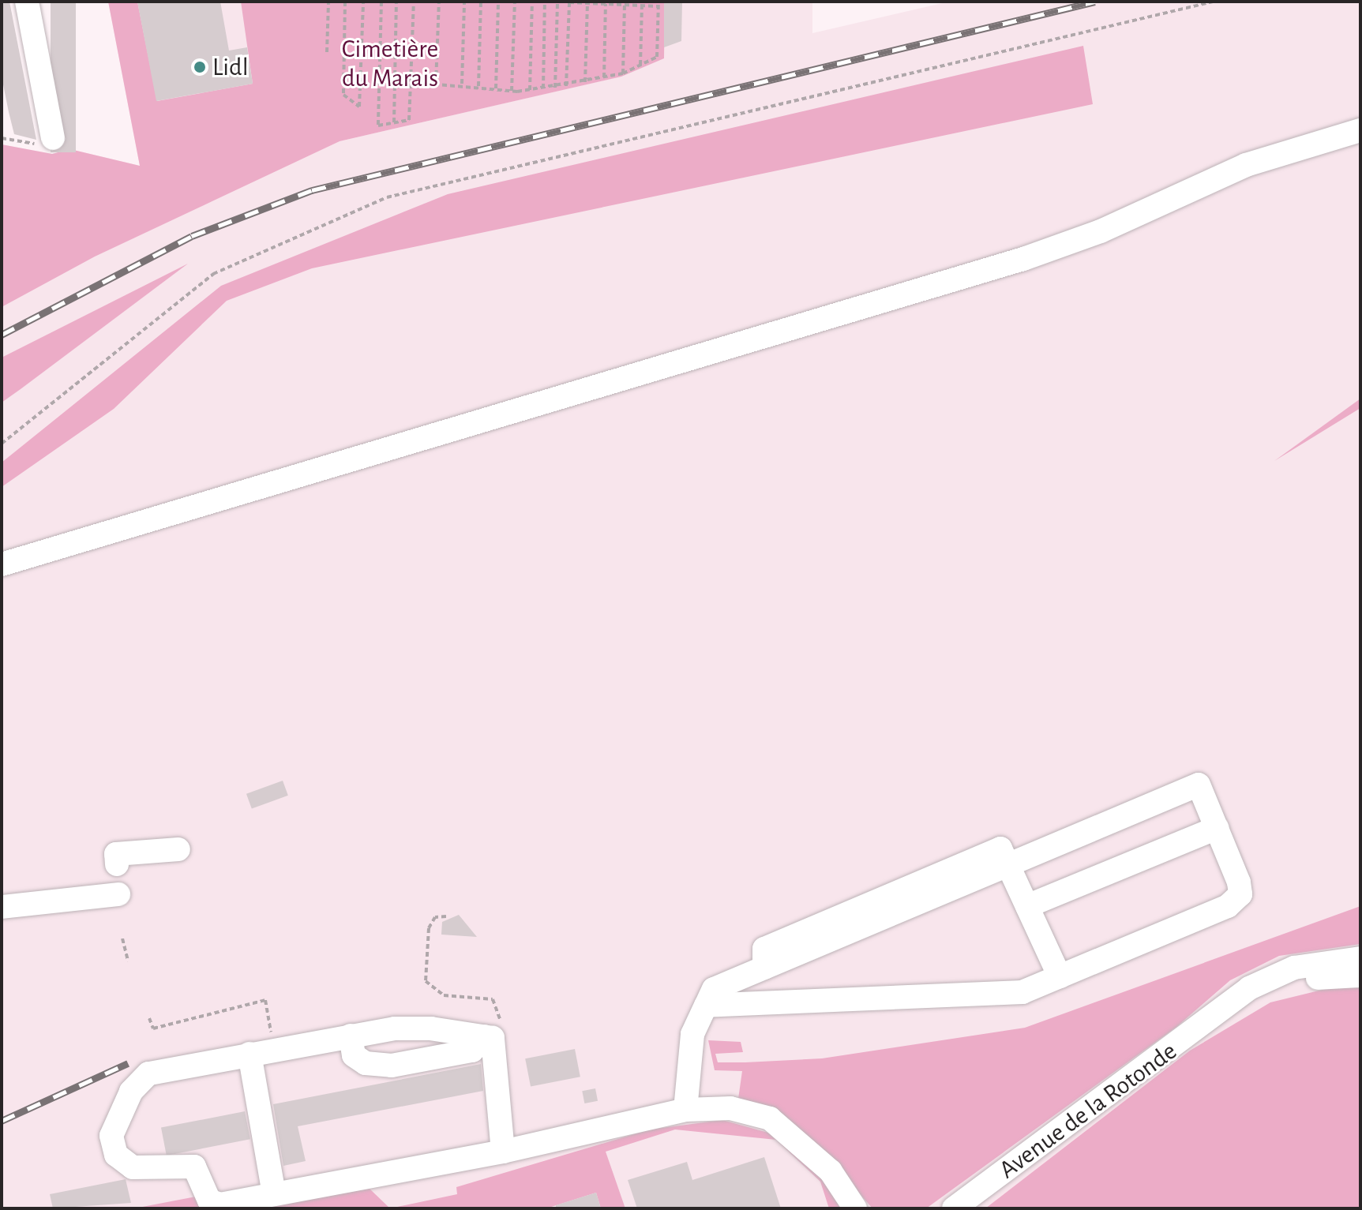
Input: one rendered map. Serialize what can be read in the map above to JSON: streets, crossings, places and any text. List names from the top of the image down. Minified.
{"streets":{"street":["Avenue de la Rotonde"]},"parks":["Cimetière du Marais"],"places":["Lidl"]}
